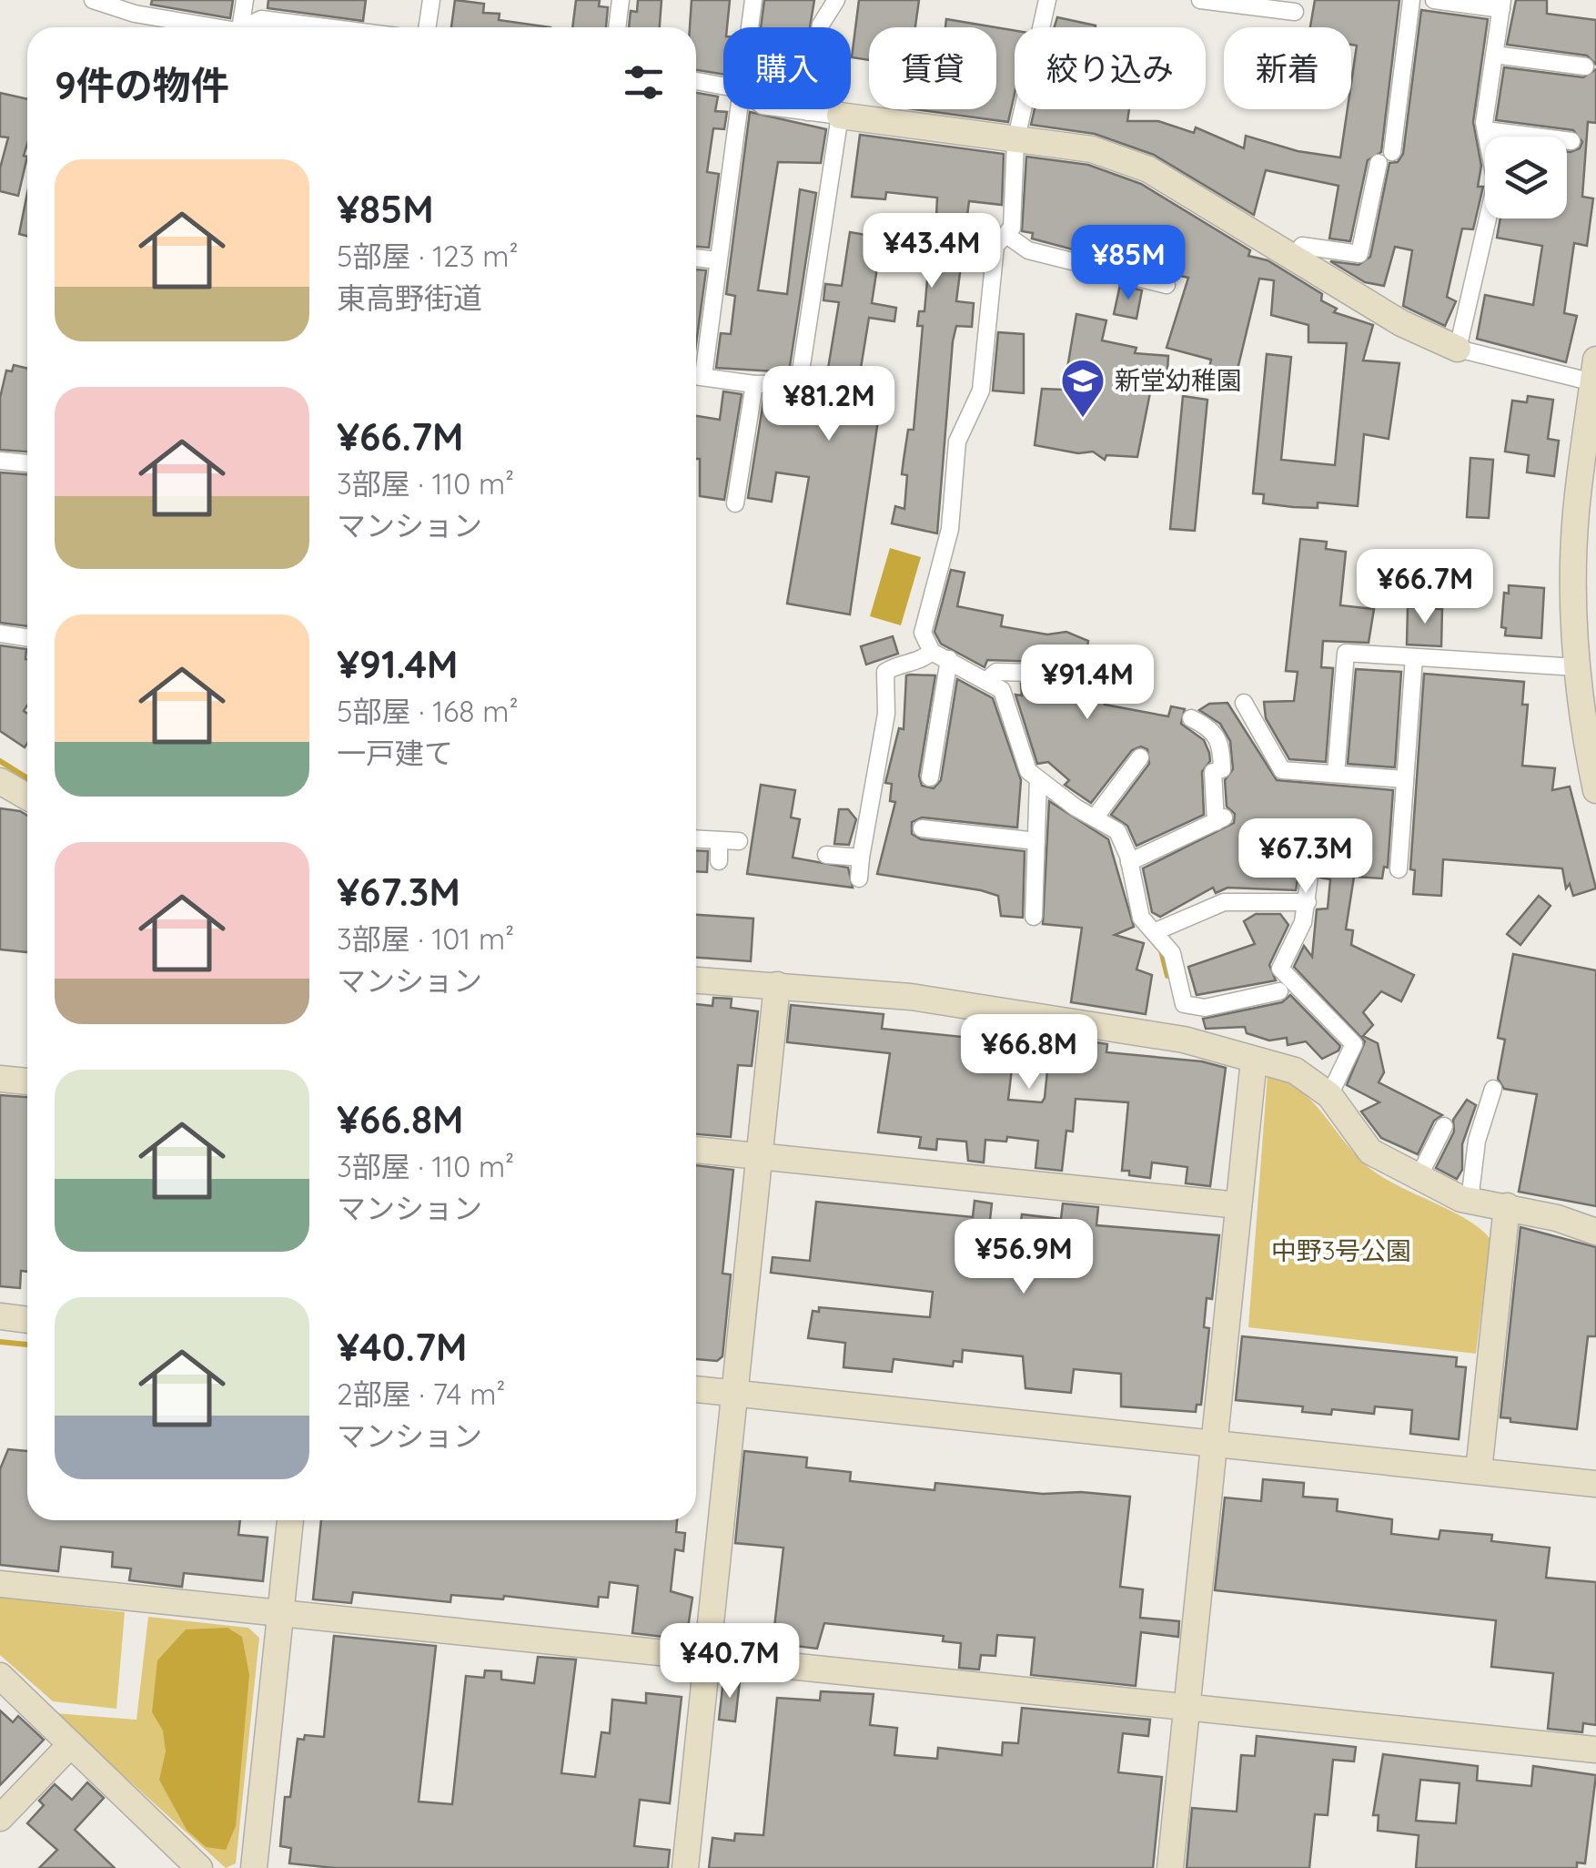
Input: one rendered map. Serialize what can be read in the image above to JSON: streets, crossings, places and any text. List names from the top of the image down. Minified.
{"parks":["中野3号公園"],"places":{"school or university":["新堂幼稚園"]},"page":{"chip":["購入","賃貸","絞り込み","新着"],"heading":"9件の物件","list":[{"name":"¥85M","note":"5部屋 · 123 m² · 東高野街道"},{"name":"¥66.7M","note":"3部屋 · 110 m² · マンション"},{"name":"¥91.4M","note":"5部屋 · 168 m² · 一戸建て"},{"name":"¥67.3M","note":"3部屋 · 101 m² · マンション"},{"name":"¥66.8M","note":"3部屋 · 110 m² · マンション"},{"name":"¥40.7M","note":"2部屋 · 74 m² · マンション"}],"price":["¥43.4M","¥85M","¥81.2M","¥66.7M","¥91.4M","¥67.3M","¥66.8M","¥56.9M","¥40.7M"]}}
